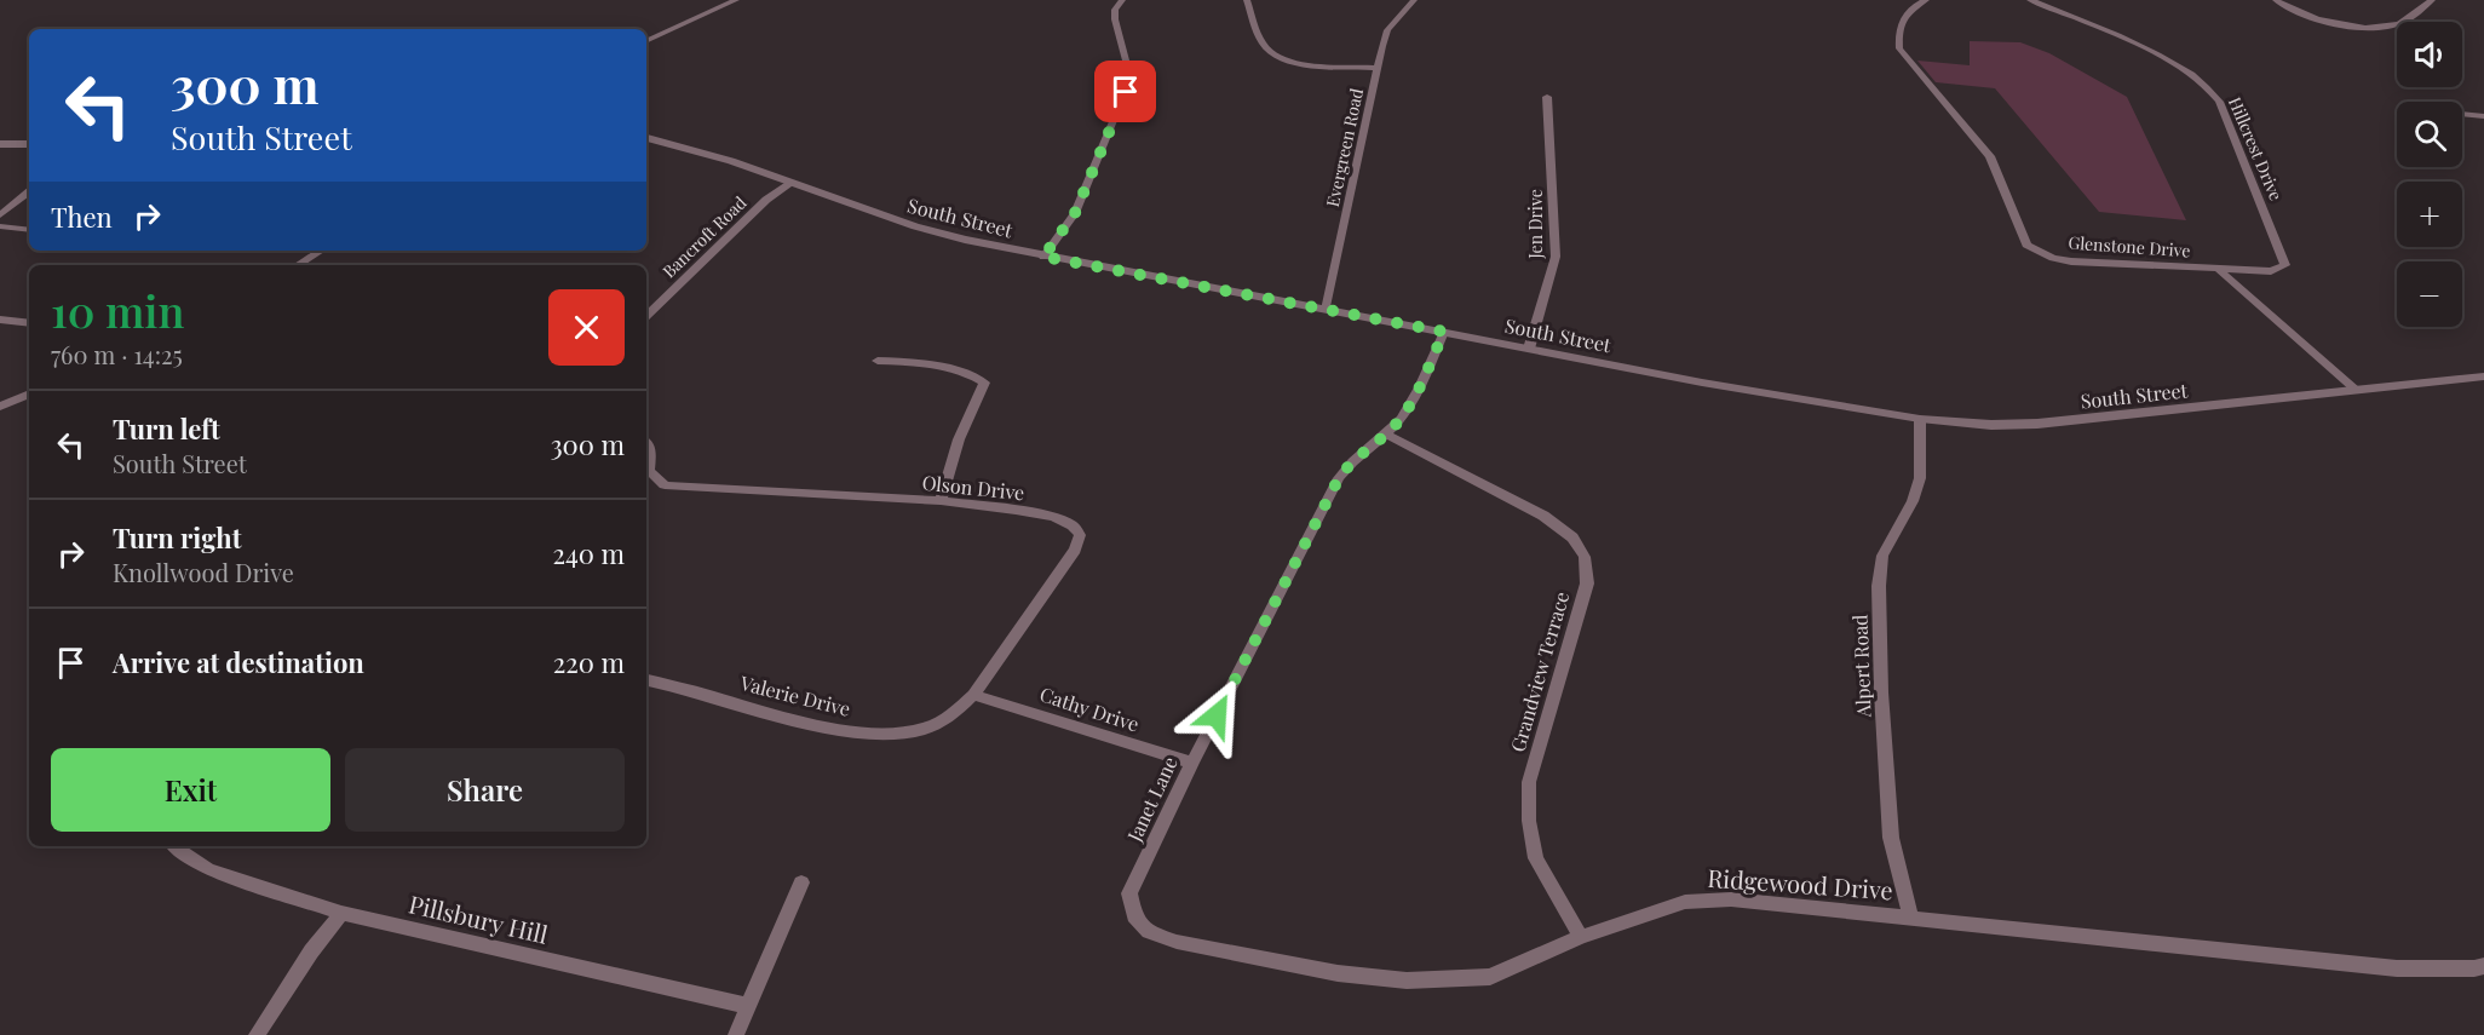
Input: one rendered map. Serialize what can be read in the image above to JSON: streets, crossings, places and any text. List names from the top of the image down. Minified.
{"streets":{"street":["Evergreen Road","Hillcrest Drive","South Street","Jen Drive","Bancroft Road","Glenstone Drive","Olson Drive","Alpert Road","Grandview Terrace","Valerie Drive","Cathy Drive","Janet Lane","Ridgewood Drive","Pillsbury Hill"]},"crossings":[["Evergreen Road","South Street"],["Hillcrest Drive","Glenstone Drive"],["South Street","Jen Drive"],["South Street","Bancroft Road"],["South Street","Glenstone Drive"],["South Street","Alpert Road"],["South Street","Janet Lane"],["Olson Drive","Valerie Drive"],["Olson Drive","Cathy Drive"],["Alpert Road","Ridgewood Drive"],["Grandview Terrace","Janet Lane"],["Grandview Terrace","Ridgewood Drive"],["Valerie Drive","Cathy Drive"],["Cathy Drive","Janet Lane"],["Janet Lane","Ridgewood Drive"]],"page":{"map_buttons":["+","−"],"turn":["300 m","South Street"],"then":"Then","heading":["10 min","760 m · 14:25"],"list":[{"name":"Turn left","note":"South Street","value":"300 m"},{"name":"Turn right","note":"Knollwood Drive","value":"240 m"},{"name":"Arrive at destination","value":"220 m"}],"buttons":["Exit","Share"]}}
